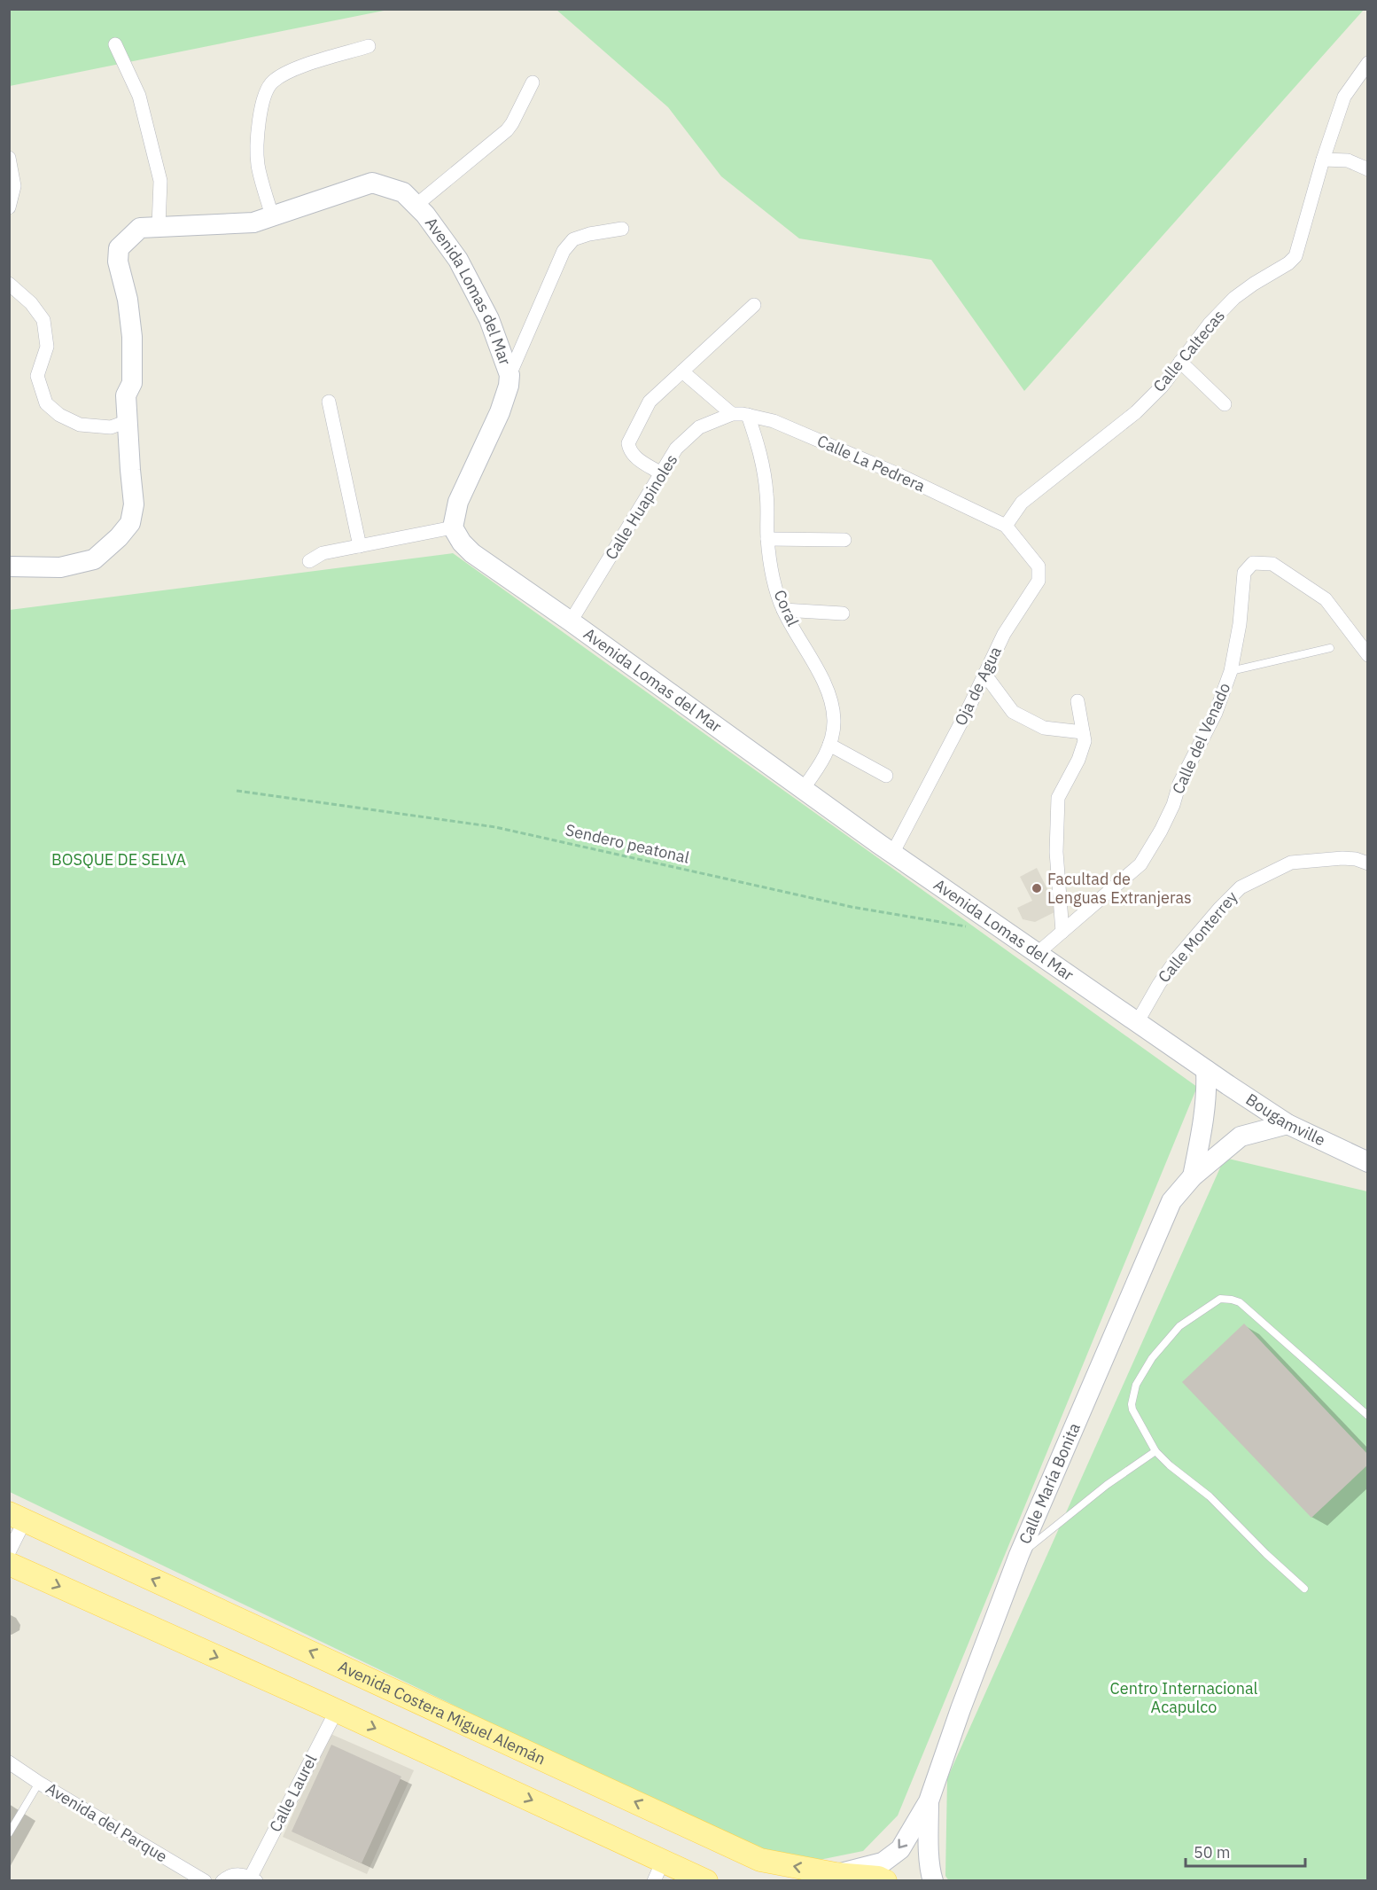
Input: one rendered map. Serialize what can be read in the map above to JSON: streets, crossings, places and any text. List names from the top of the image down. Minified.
{"streets":{"main road":["Avenida Lomas del Mar","Bougamville","Calle María Bonita","Avenida Costera Miguel Alemán"],"street":["Calle Caltecas","Calle La Pedrera","Calle Huapinoles","Coral","Oja de Agua","Calle del Venado","Calle Monterrey","Calle Laurel","Avenida del Parque"],"path":["Sendero peatonal"]},"crossings":[["Avenida Lomas del Mar","Calle Huapinoles"],["Avenida Lomas del Mar","Coral"],["Avenida Lomas del Mar","Oja de Agua"],["Avenida Lomas del Mar","Calle del Venado"],["Avenida Lomas del Mar","Calle Monterrey"],["Avenida Lomas del Mar","Bougamville"],["Avenida Lomas del Mar","Calle María Bonita"],["Calle Caltecas","Calle La Pedrera"],["Calle Caltecas","Oja de Agua"],["Calle La Pedrera","Calle Huapinoles"],["Calle La Pedrera","Coral"],["Calle La Pedrera","Oja de Agua"],["Bougamville","Calle María Bonita"],["Calle María Bonita","Avenida Costera Miguel Alemán"]],"parks":["BOSQUE DE SELVA","Centro Internacional Acapulco"],"places":["Facultad de Lenguas Extranjeras"],"scale_bar":"50 m"}
